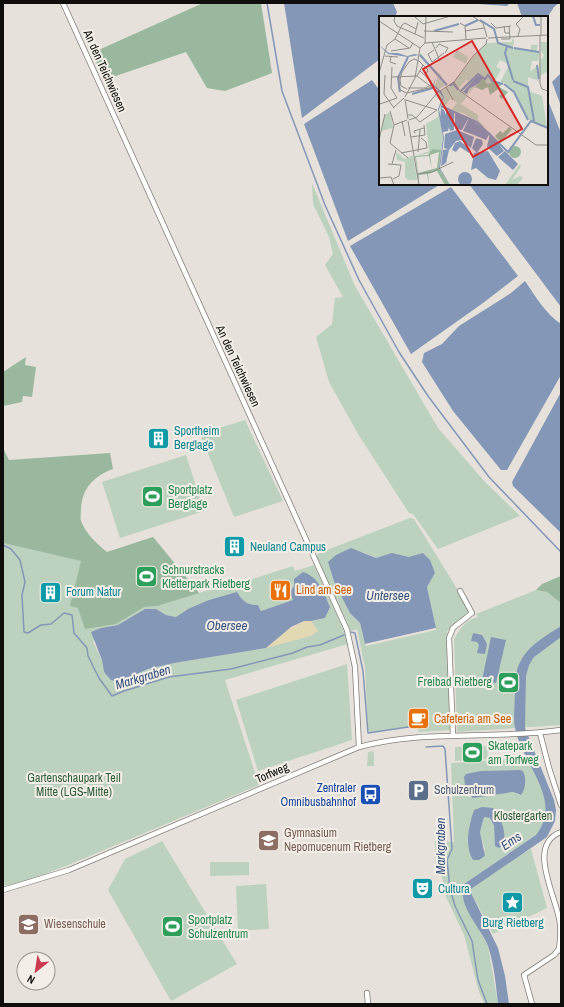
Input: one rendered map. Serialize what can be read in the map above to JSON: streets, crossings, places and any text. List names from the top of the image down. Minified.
{"streets":{"street":["An den Teichwiesen","Torfweg"]},"crossings":[["An den Teichwiesen","Torfweg"]],"water":["Untersee","Obersee","Markgraben","Ems"],"parks":["Gartenschaupark Teil Mitte (LGS-Mitte)","Klostergarten"],"places":{"building":["Sportheim Berglage","Neuland Campus","Forum Natur"],"sports":["Sportplatz Berglage","Schnurstracks Kletterpark Rietberg","Freibad Rietberg","Skatepark am Torfweg","Sportplatz Schulzentrum"],"restaurant":["Lind am See"],"cafe":["Cafeteria am See"],"parking":["Schulzentrum"],"bus stop":["Zentraler Omnibusbahnhof"],"school or university":["Gymnasium Nepomucenum Rietberg","Wiesenschule"],"theatre":["Cultura"],"place":["Burg Rietberg"]},"north":"bottom left"}
